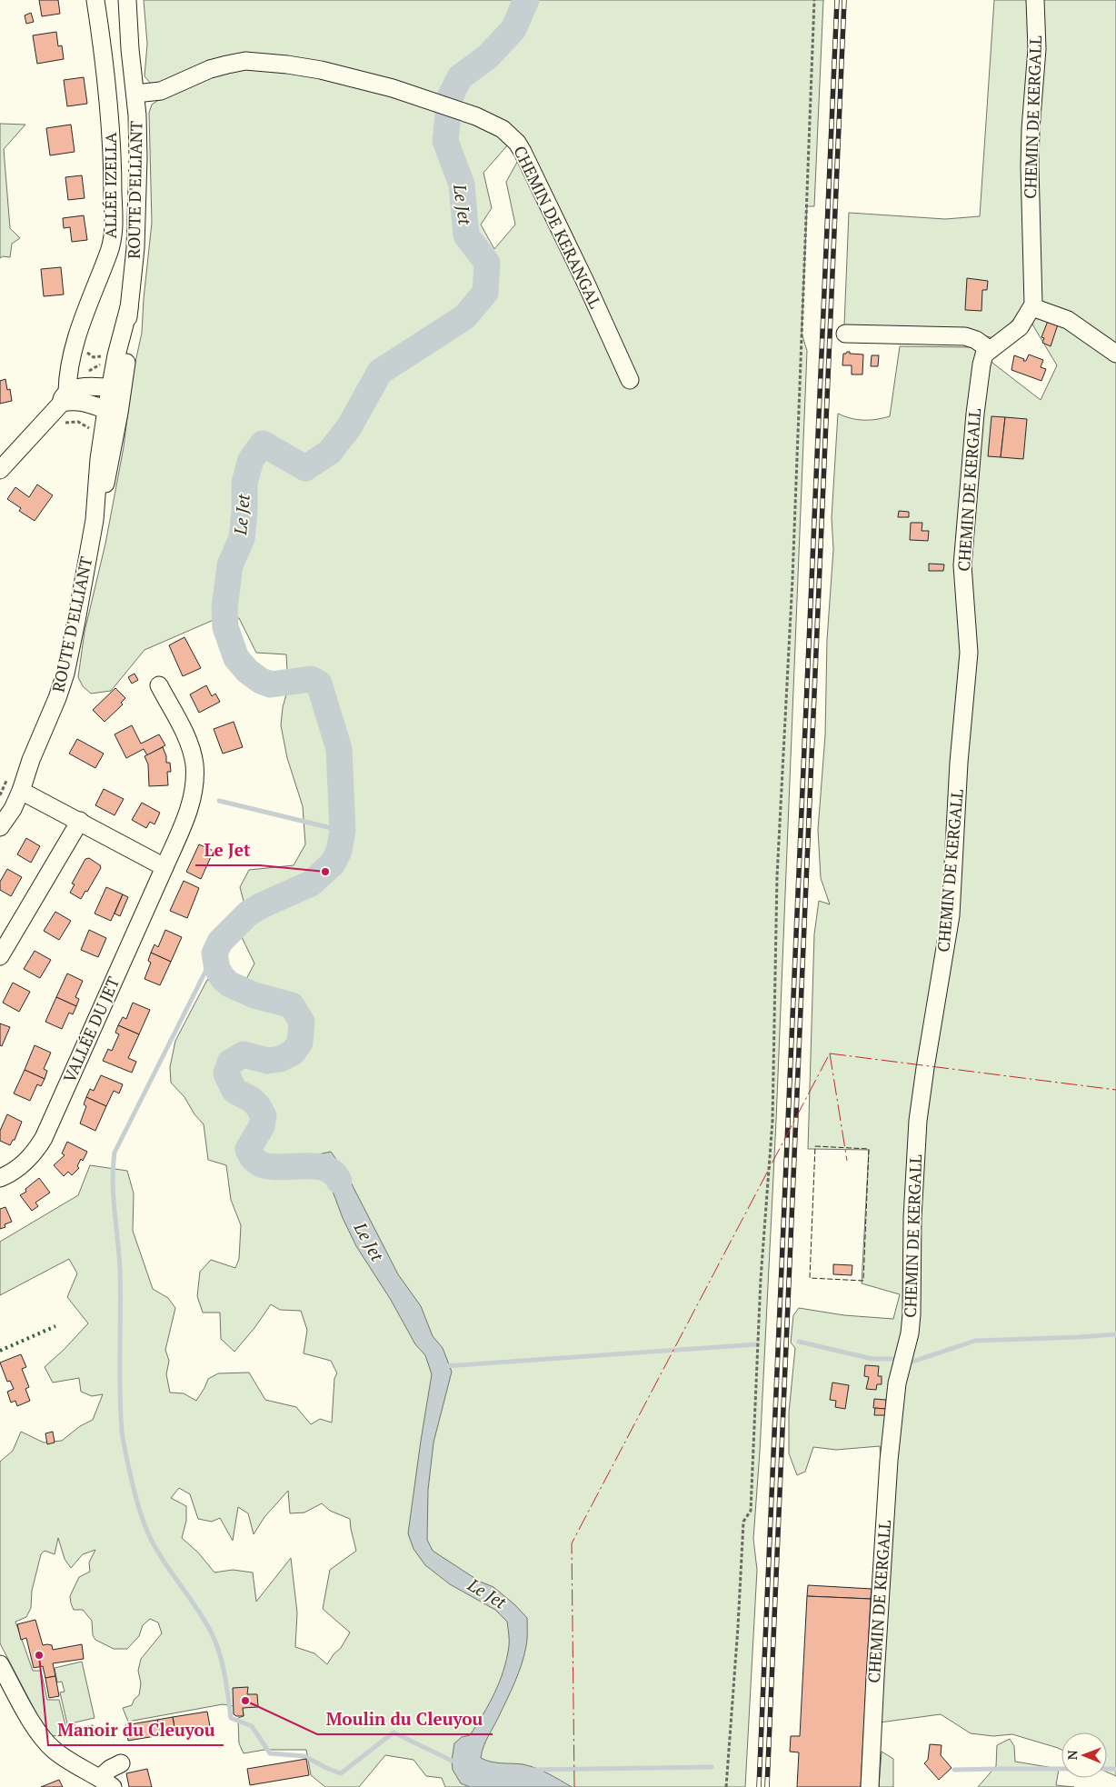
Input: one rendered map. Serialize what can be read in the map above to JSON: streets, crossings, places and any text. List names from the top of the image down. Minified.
{"streets":{"street":["CHEMIN DE KERGALL","ALLÉE IZELLA","ROUTE D'ELLIANT","CHEMIN DE KERANGAL","VALLÉE DU JET"]},"crossings":[["ROUTE D'ELLIANT","CHEMIN DE KERANGAL"]],"water":["Le Jet"],"places":["Le Jet","Manoir du Cleuyou","Moulin du Cleuyou"],"north":"left"}
